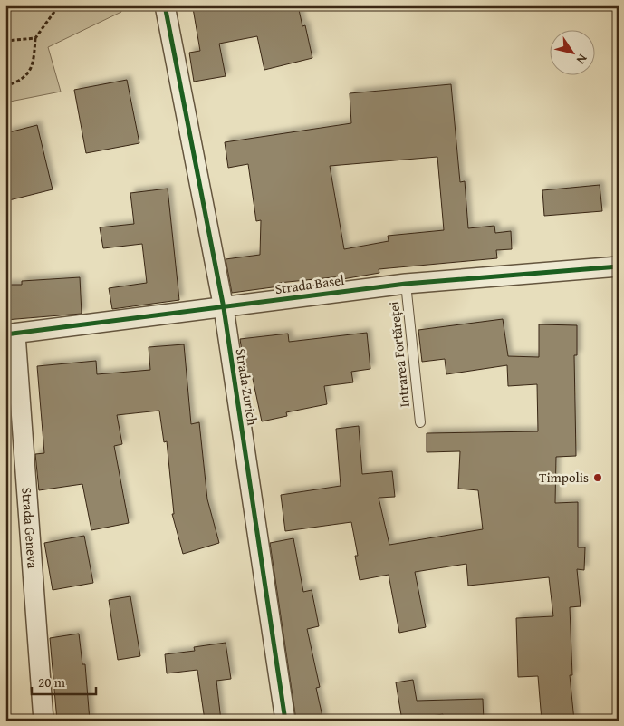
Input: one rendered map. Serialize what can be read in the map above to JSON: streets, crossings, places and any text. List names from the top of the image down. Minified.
{"streets":{"street":["Strada Basel","Strada Zurich","Strada Geneva"],"lane":["Intrarea Fortăreței"]},"crossings":[["Strada Basel","Intrarea Fortăreței"],["Strada Basel","Strada Zurich"],["Strada Basel","Strada Geneva"]],"places":["Timpolis"],"scale_bar":"20 m","north":"bottom right"}
